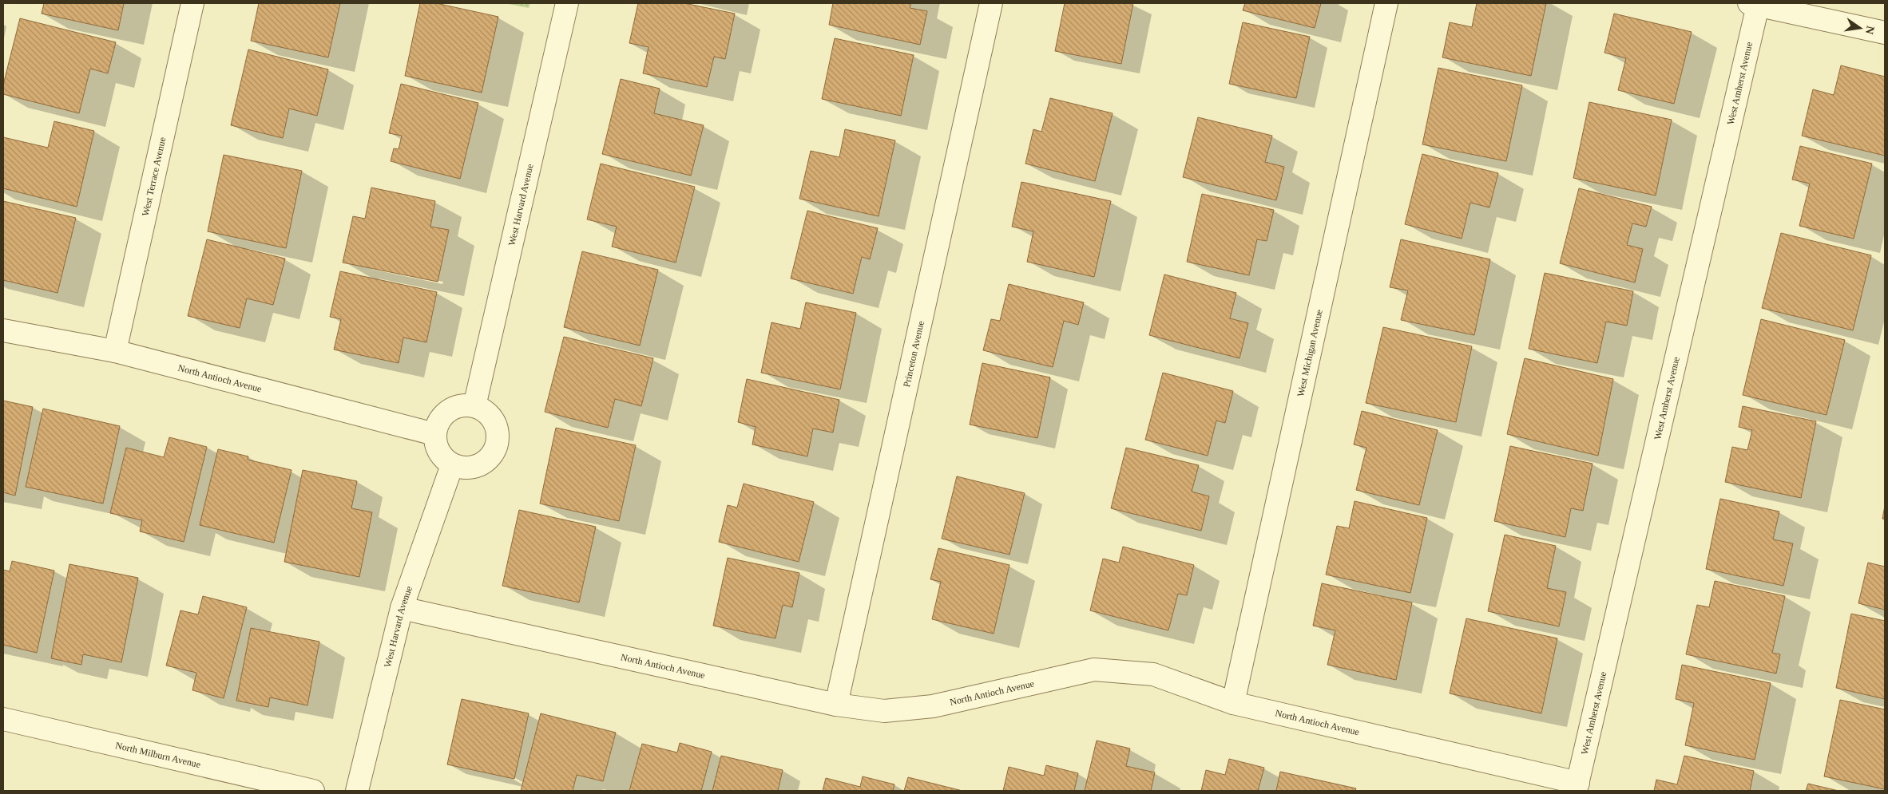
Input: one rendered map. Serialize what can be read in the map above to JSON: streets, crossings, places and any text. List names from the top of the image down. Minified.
{"streets":{"street":["West Amherst Avenue","West Terrace Avenue","West Harvard Avenue","West Michigan Avenue","Princeton Avenue","North Antioch Avenue","North Milburn Avenue"]},"crossings":[["West Amherst Avenue","North Antioch Avenue"],["West Terrace Avenue","North Antioch Avenue"],["West Harvard Avenue","North Antioch Avenue"],["West Michigan Avenue","North Antioch Avenue"],["Princeton Avenue","North Antioch Avenue"]],"north":"right"}
